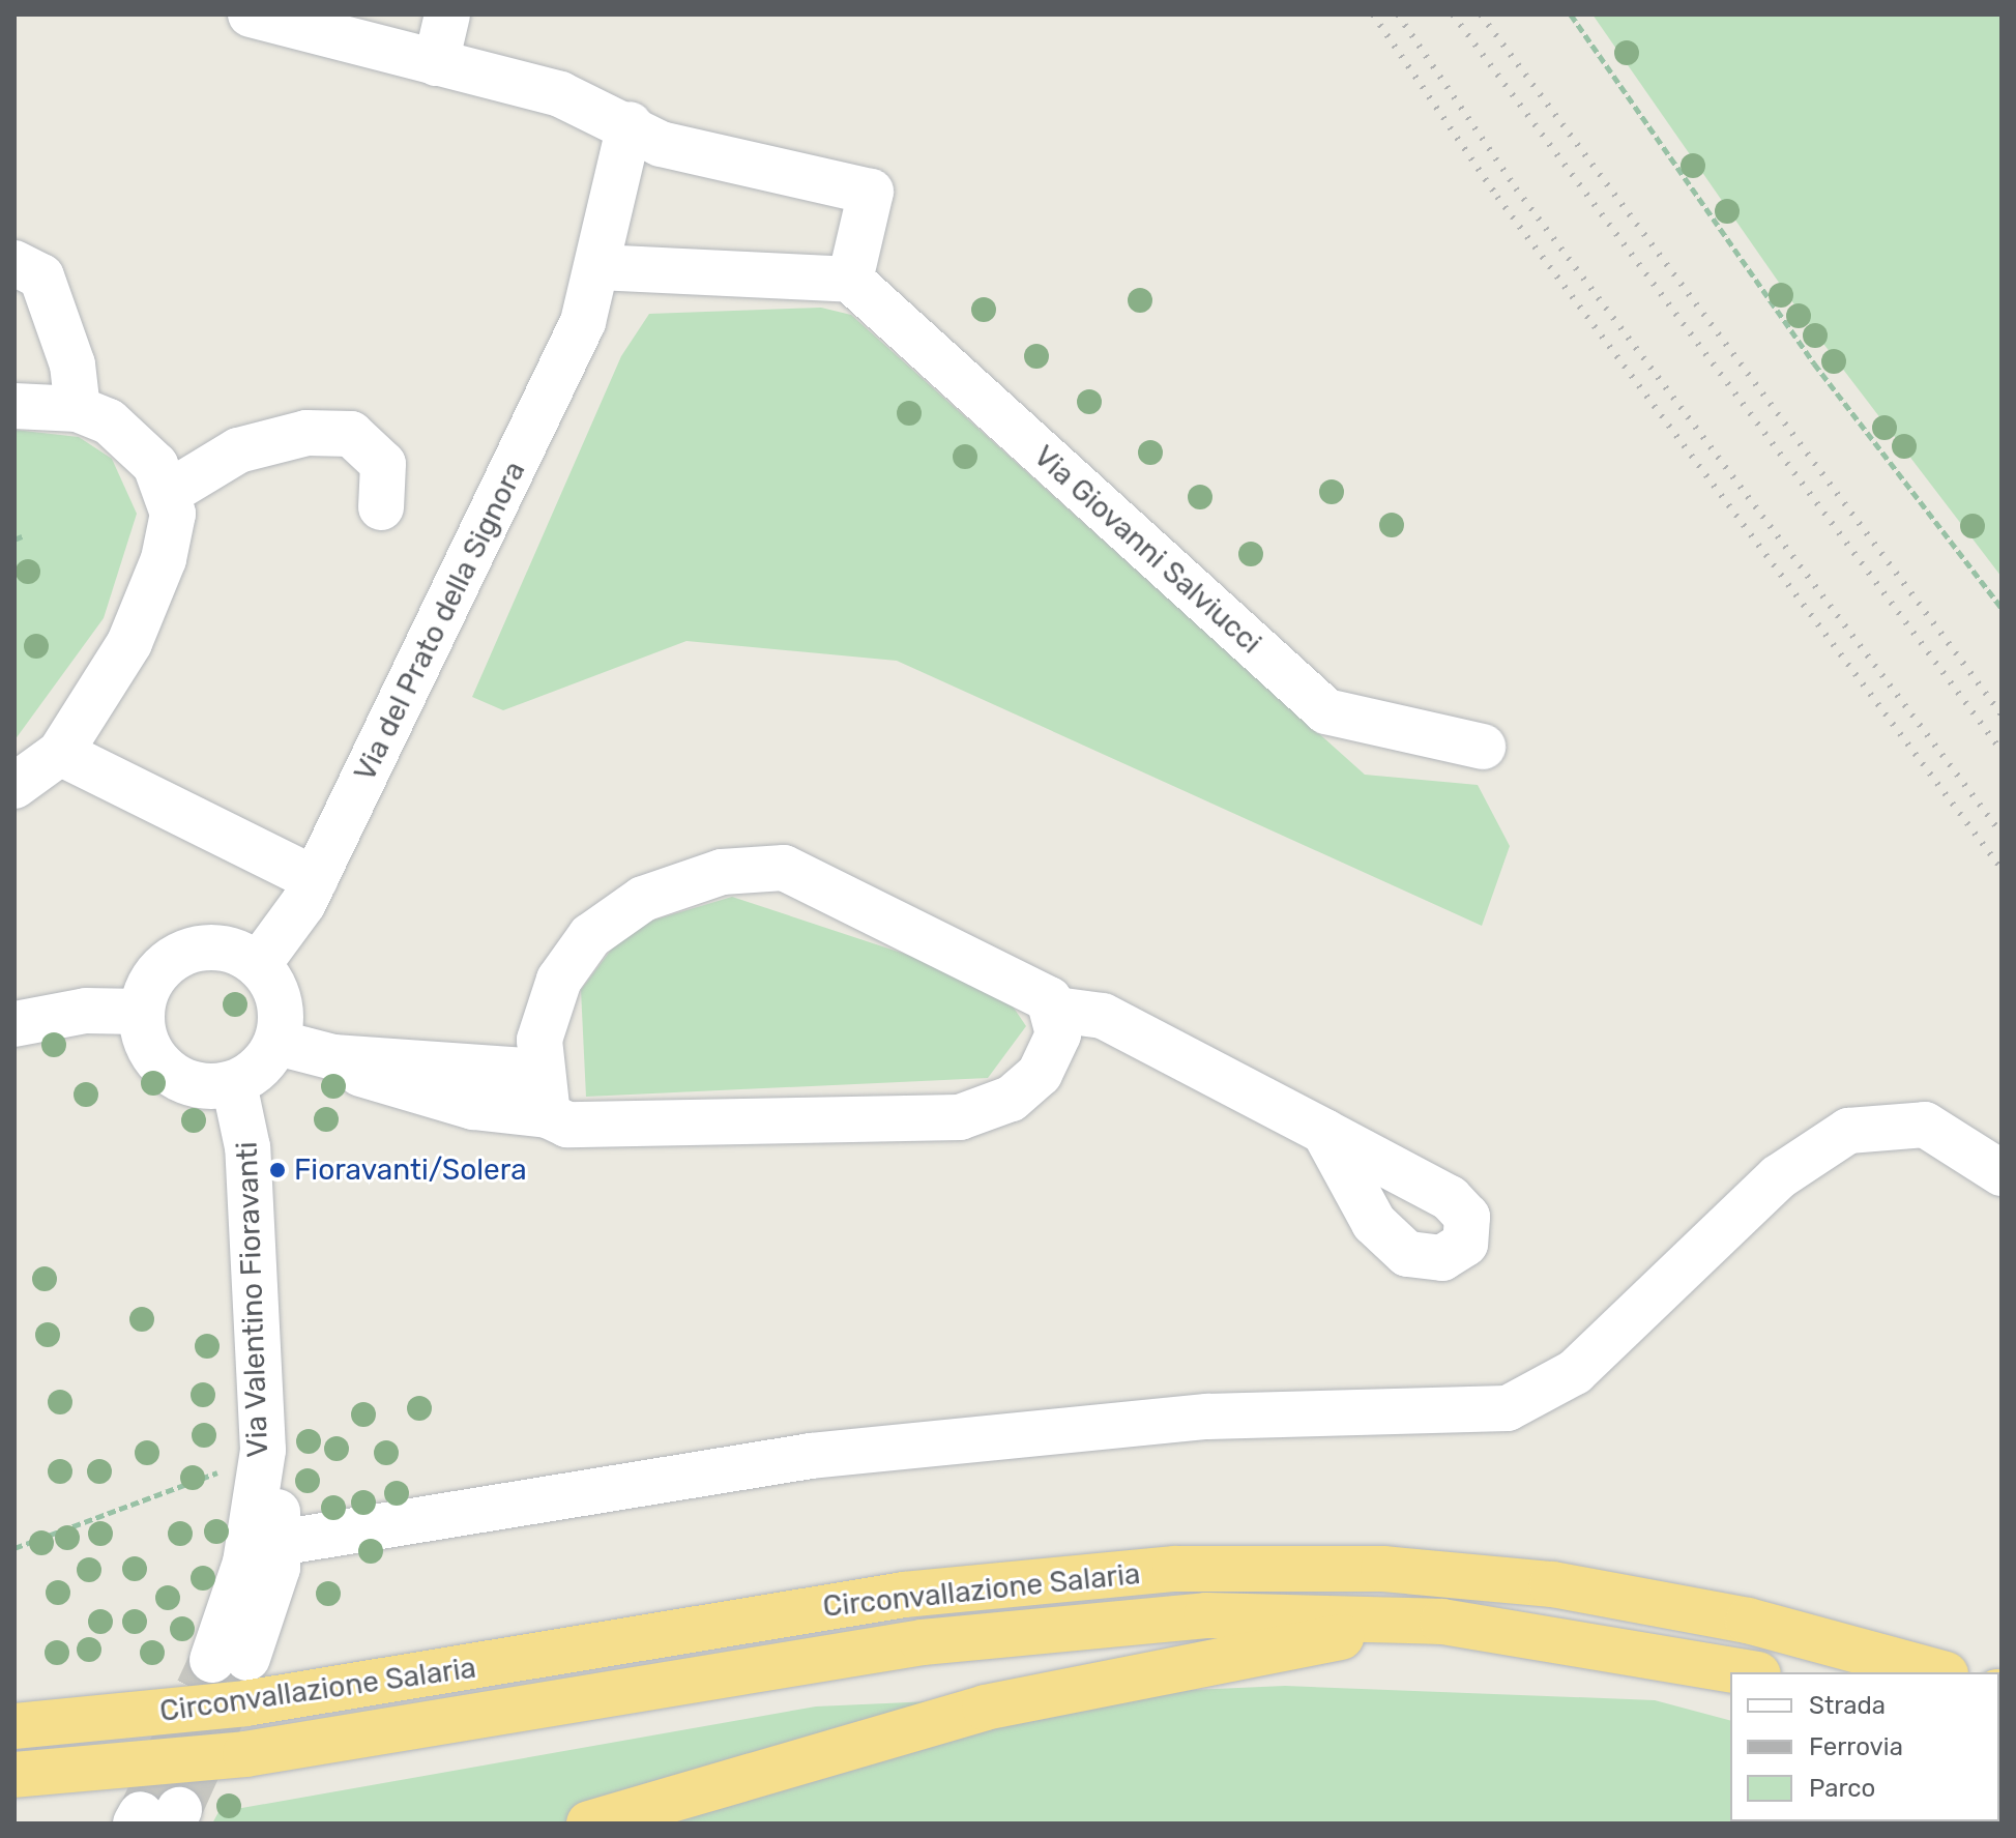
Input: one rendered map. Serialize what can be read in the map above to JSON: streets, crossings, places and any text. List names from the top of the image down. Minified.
{"streets":{"highway":["Circonvallazione Salaria"],"street":["Via Giovanni Salviucci","Via del Prato della Signora","Via Valentino Fioravanti"]},"crossings":[["Via del Prato della Signora","Via Valentino Fioravanti"]],"places":["Fioravanti/Solera"],"legend":["Strada","Ferrovia","Parco"]}
